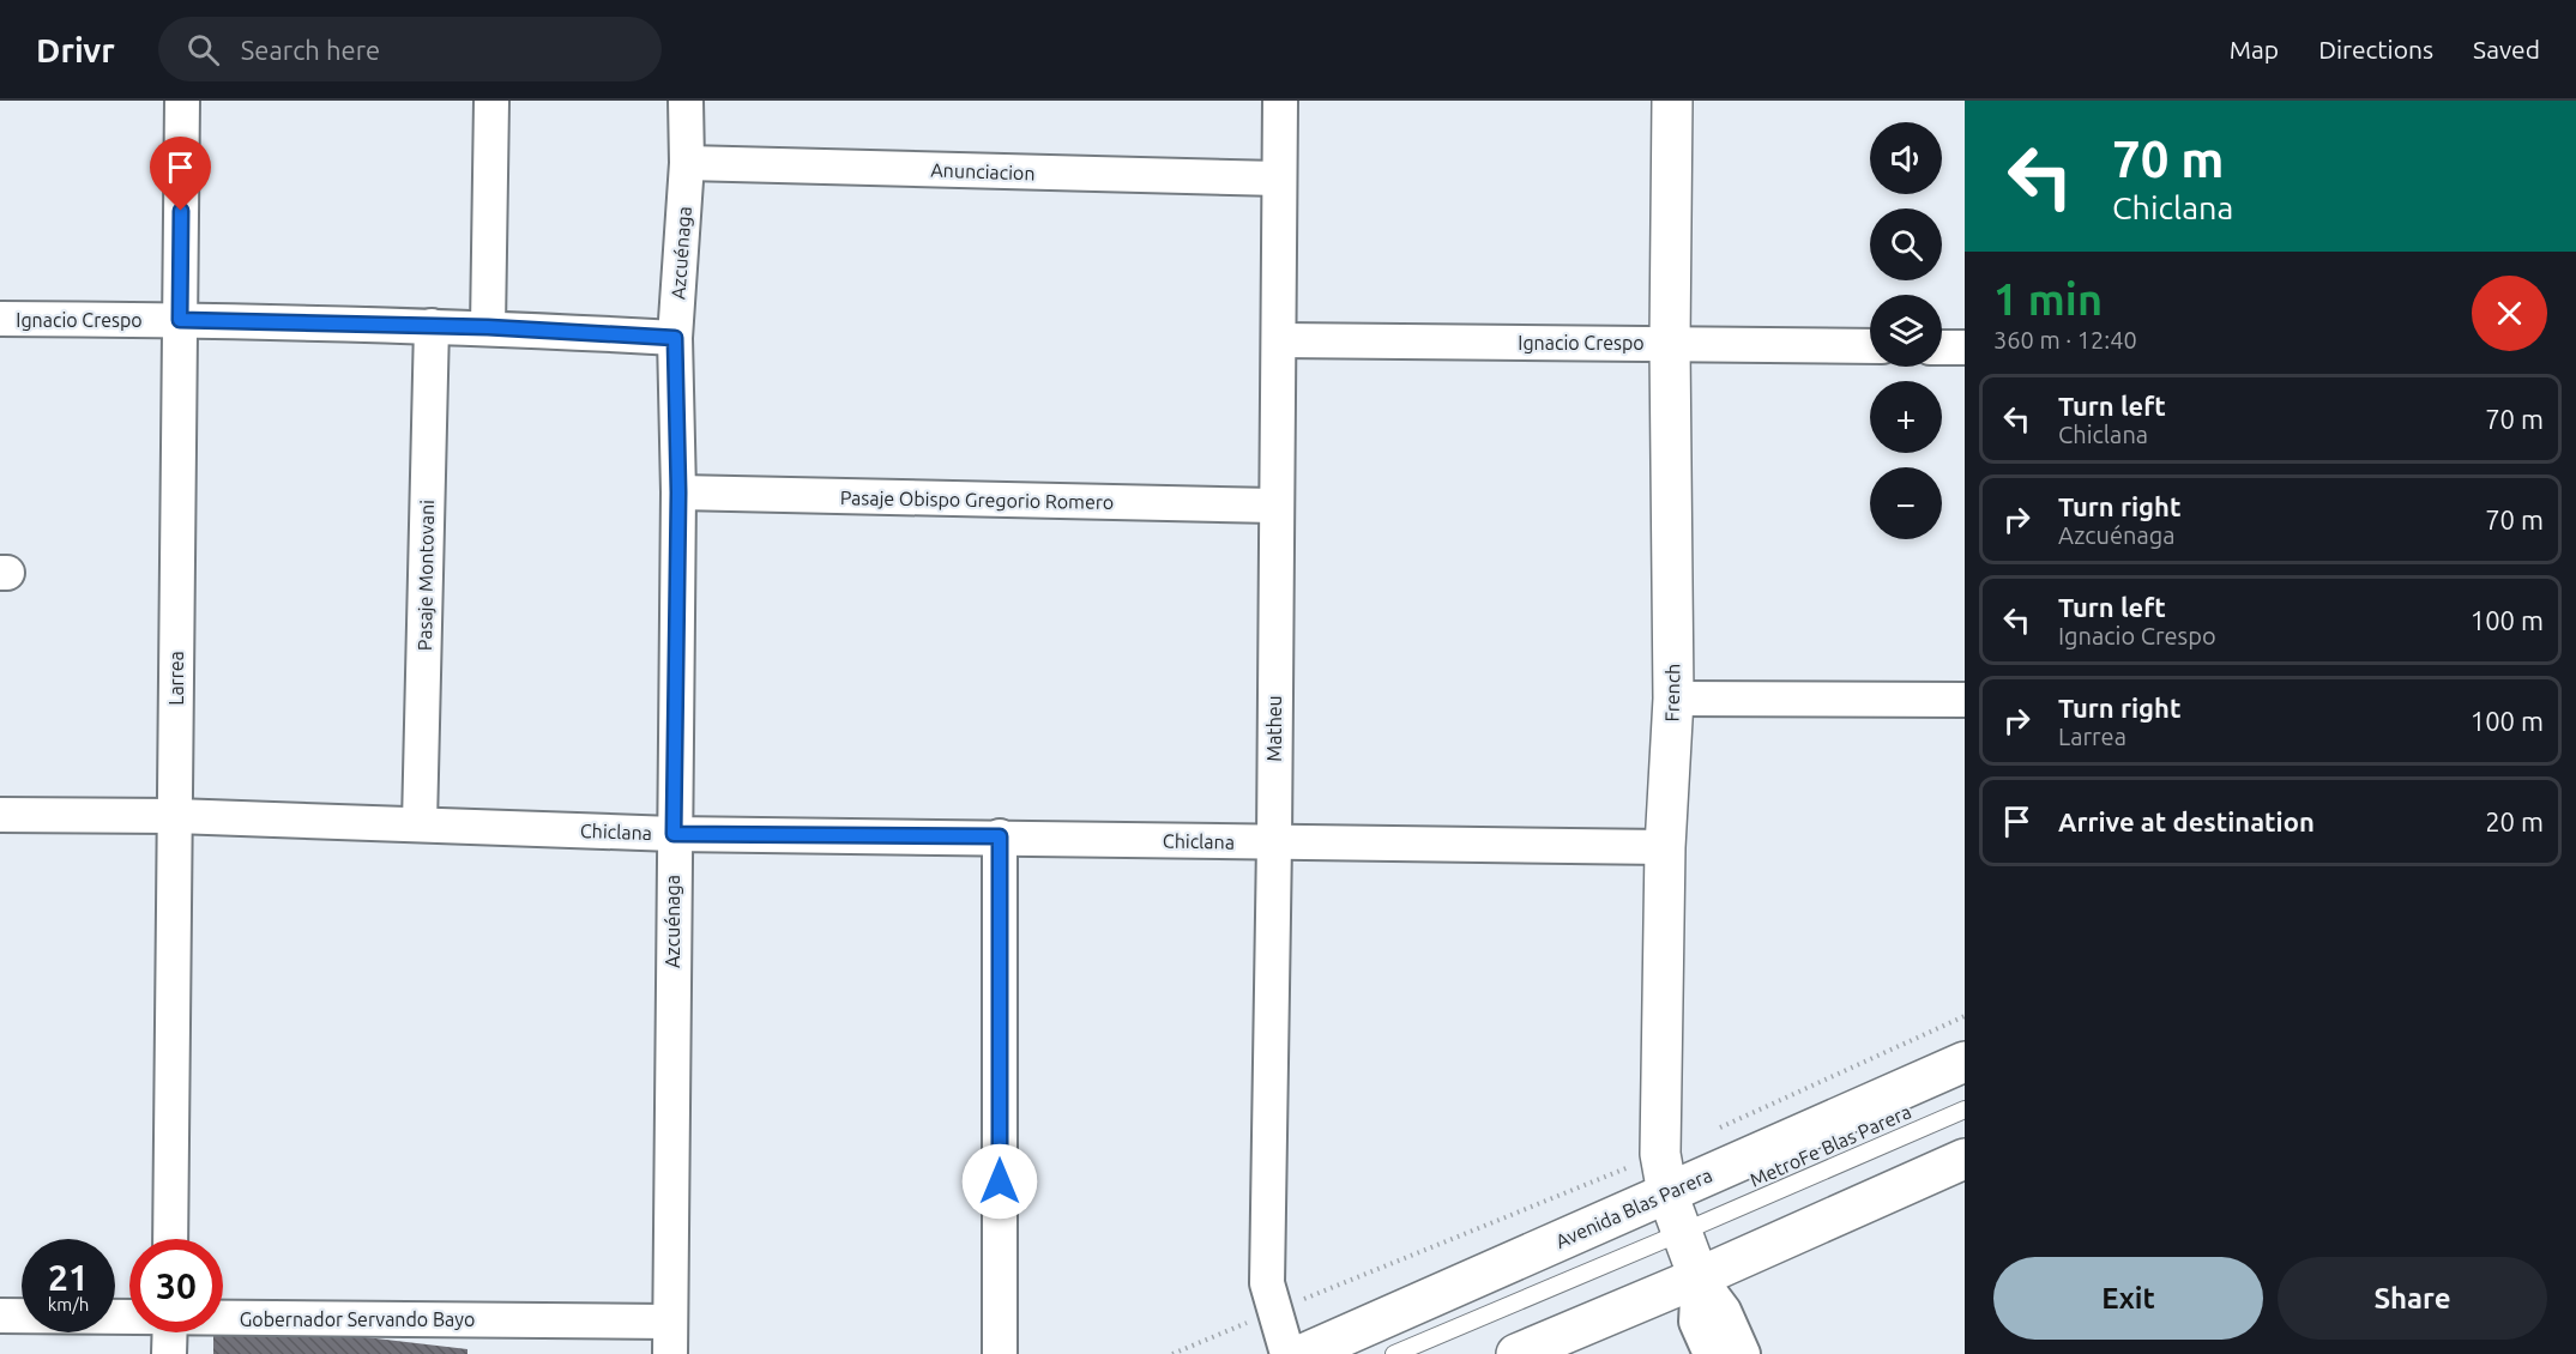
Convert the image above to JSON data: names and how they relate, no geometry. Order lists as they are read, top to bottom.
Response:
{
  "streets": {
    "main road": ["French", "Avenida Blas Parera"],
    "street": [
      "Anunciacion",
      "Azcuénaga",
      "Ignacio Crespo",
      "Pasaje Obispo Gregorio Romero",
      "Pasaje Montovani",
      "Larrea",
      "Matheu",
      "Chiclana",
      "Gobernador Servando Bayo"
    ],
    "lane": ["MetroFe Blas Parera"]
  },
  "crossings": [
    ["Anunciacion", "Azcuénaga"],
    ["Anunciacion", "Matheu"],
    ["Azcuénaga", "Ignacio Crespo"],
    ["Azcuénaga", "Pasaje Obispo Gregorio Romero"],
    ["Azcuénaga", "Chiclana"],
    ["Azcuénaga", "Gobernador Servando Bayo"],
    ["Ignacio Crespo", "Pasaje Montovani"],
    ["Ignacio Crespo", "Larrea"],
    ["Ignacio Crespo", "French"],
    ["Ignacio Crespo", "Matheu"],
    ["Pasaje Obispo Gregorio Romero", "Matheu"],
    ["Pasaje Montovani", "Chiclana"],
    ["Larrea", "Chiclana"],
    ["French", "Chiclana"],
    ["French", "MetroFe Blas Parera"],
    ["French", "Avenida Blas Parera"],
    ["Matheu", "Chiclana"]
  ],
  "page": {
    "header": "Drivr",
    "search": "Search here",
    "nav": ["Map", "Directions", "Saved"],
    "turn": ["70 m", "Chiclana"],
    "map_buttons": ["+", "−"],
    "heading": ["1 min", "360 m · 12:40"],
    "list": [
      {
        "name": "Turn left",
        "note": "Chiclana",
        "value": "70 m"
      },
      {
        "name": "Turn right",
        "note": "Azcuénaga",
        "value": "70 m"
      },
      {
        "name": "Turn left",
        "note": "Ignacio Crespo",
        "value": "100 m"
      },
      {
        "name": "Turn right",
        "note": "Larrea",
        "value": "100 m"
      },
      {
        "name": "Arrive at destination",
        "value": "20 m"
      }
    ],
    "speed": "21 km/h",
    "limit": "30",
    "buttons": ["Exit", "Share"]
  }
}
